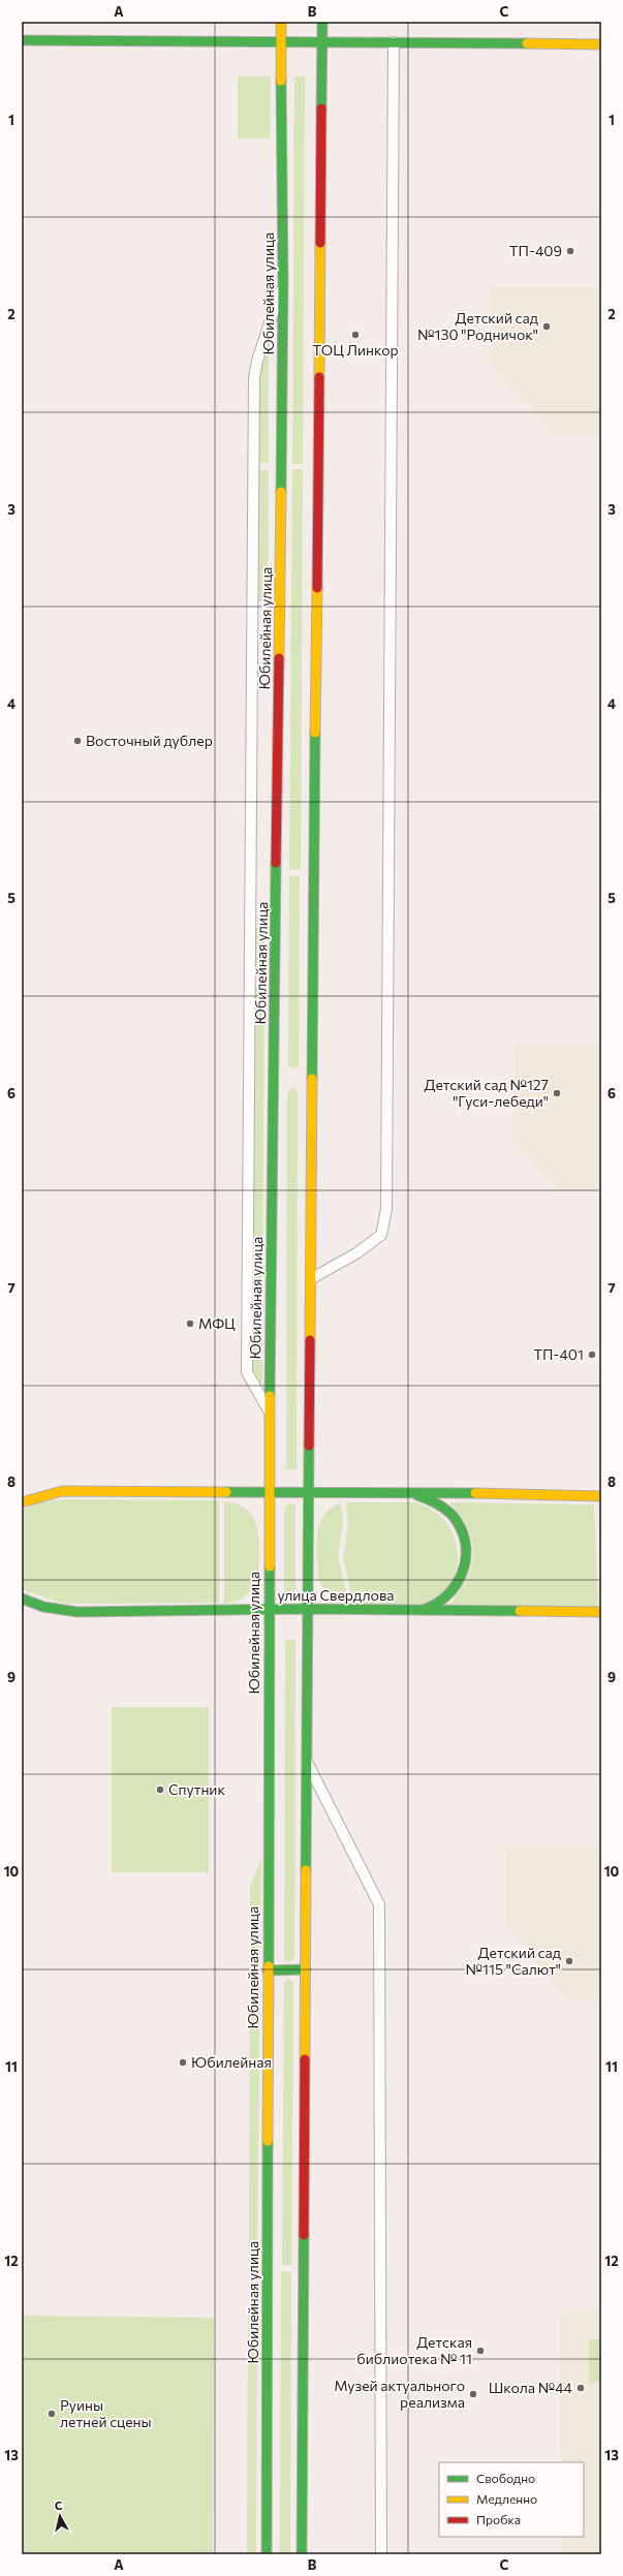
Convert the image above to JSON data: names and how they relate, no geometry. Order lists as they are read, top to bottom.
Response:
{
  "streets": {
    "main road": ["Юбилейная улица", "улица Свердлова"]
  },
  "crossings": [
    ["Юбилейная улица", "улица Свердлова"]
  ],
  "places": [
    "ТП-409",
    "Детский сад №130 \"Родничок\"",
    "ТОЦ Линкор",
    "Восточный дублер",
    "Детский сад №127 \"Гуси-лебеди\"",
    "МФЦ",
    "ТП-401",
    "Спутник",
    "Детский сад №115 \"Салют\"",
    "Юбилейная",
    "Детская библиотека № 11",
    "Школа №44",
    "Музей актуального реализма",
    "Руины летней сцены"
  ],
  "legend": ["Свободно", "Медленно", "Пробка"],
  "north": "top",
  "grid": {
    "columns": ["A", "B", "C"],
    "rows": [
      "1",
      "2",
      "3",
      "4",
      "5",
      "6",
      "7",
      "8",
      "9",
      "10",
      "11",
      "12",
      "13"
    ]
  }
}
